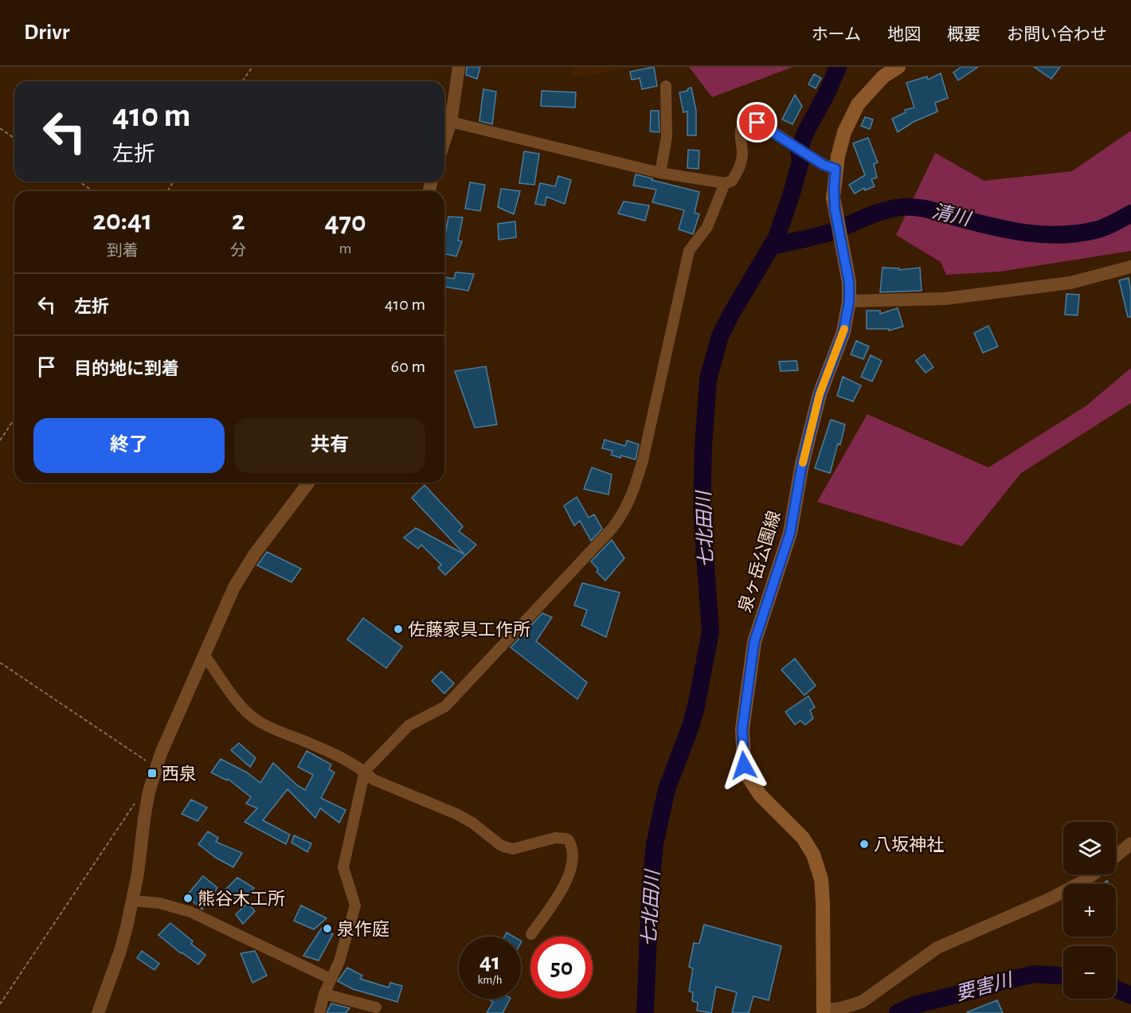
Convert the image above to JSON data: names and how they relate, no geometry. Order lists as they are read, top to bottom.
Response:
{
  "streets": {
    "main road": ["泉ヶ岳公園線"]
  },
  "water": ["清川", "七北田川", "要害川"],
  "places": {
    "other": [
      "佐藤家具工作所",
      "八坂神社",
      "熊谷木工所",
      "泉作庭"
    ],
    "transit": ["西泉"]
  },
  "page": {
    "header": "Drivr",
    "nav": [
      "ホーム",
      "地図",
      "概要",
      "お問い合わせ"
    ],
    "turn": ["410 m", "左折"],
    "eta": [
      "20:41",
      "到着",
      "2",
      "分",
      "470",
      "m"
    ],
    "list": [
      {
        "name": "左折",
        "value": "410 m"
      },
      {
        "name": "目的地に到着",
        "value": "60 m"
      }
    ],
    "buttons": ["終了", "共有"],
    "map_buttons": ["+", "−"],
    "speed": "41 km/h",
    "limit": "50"
  }
}
